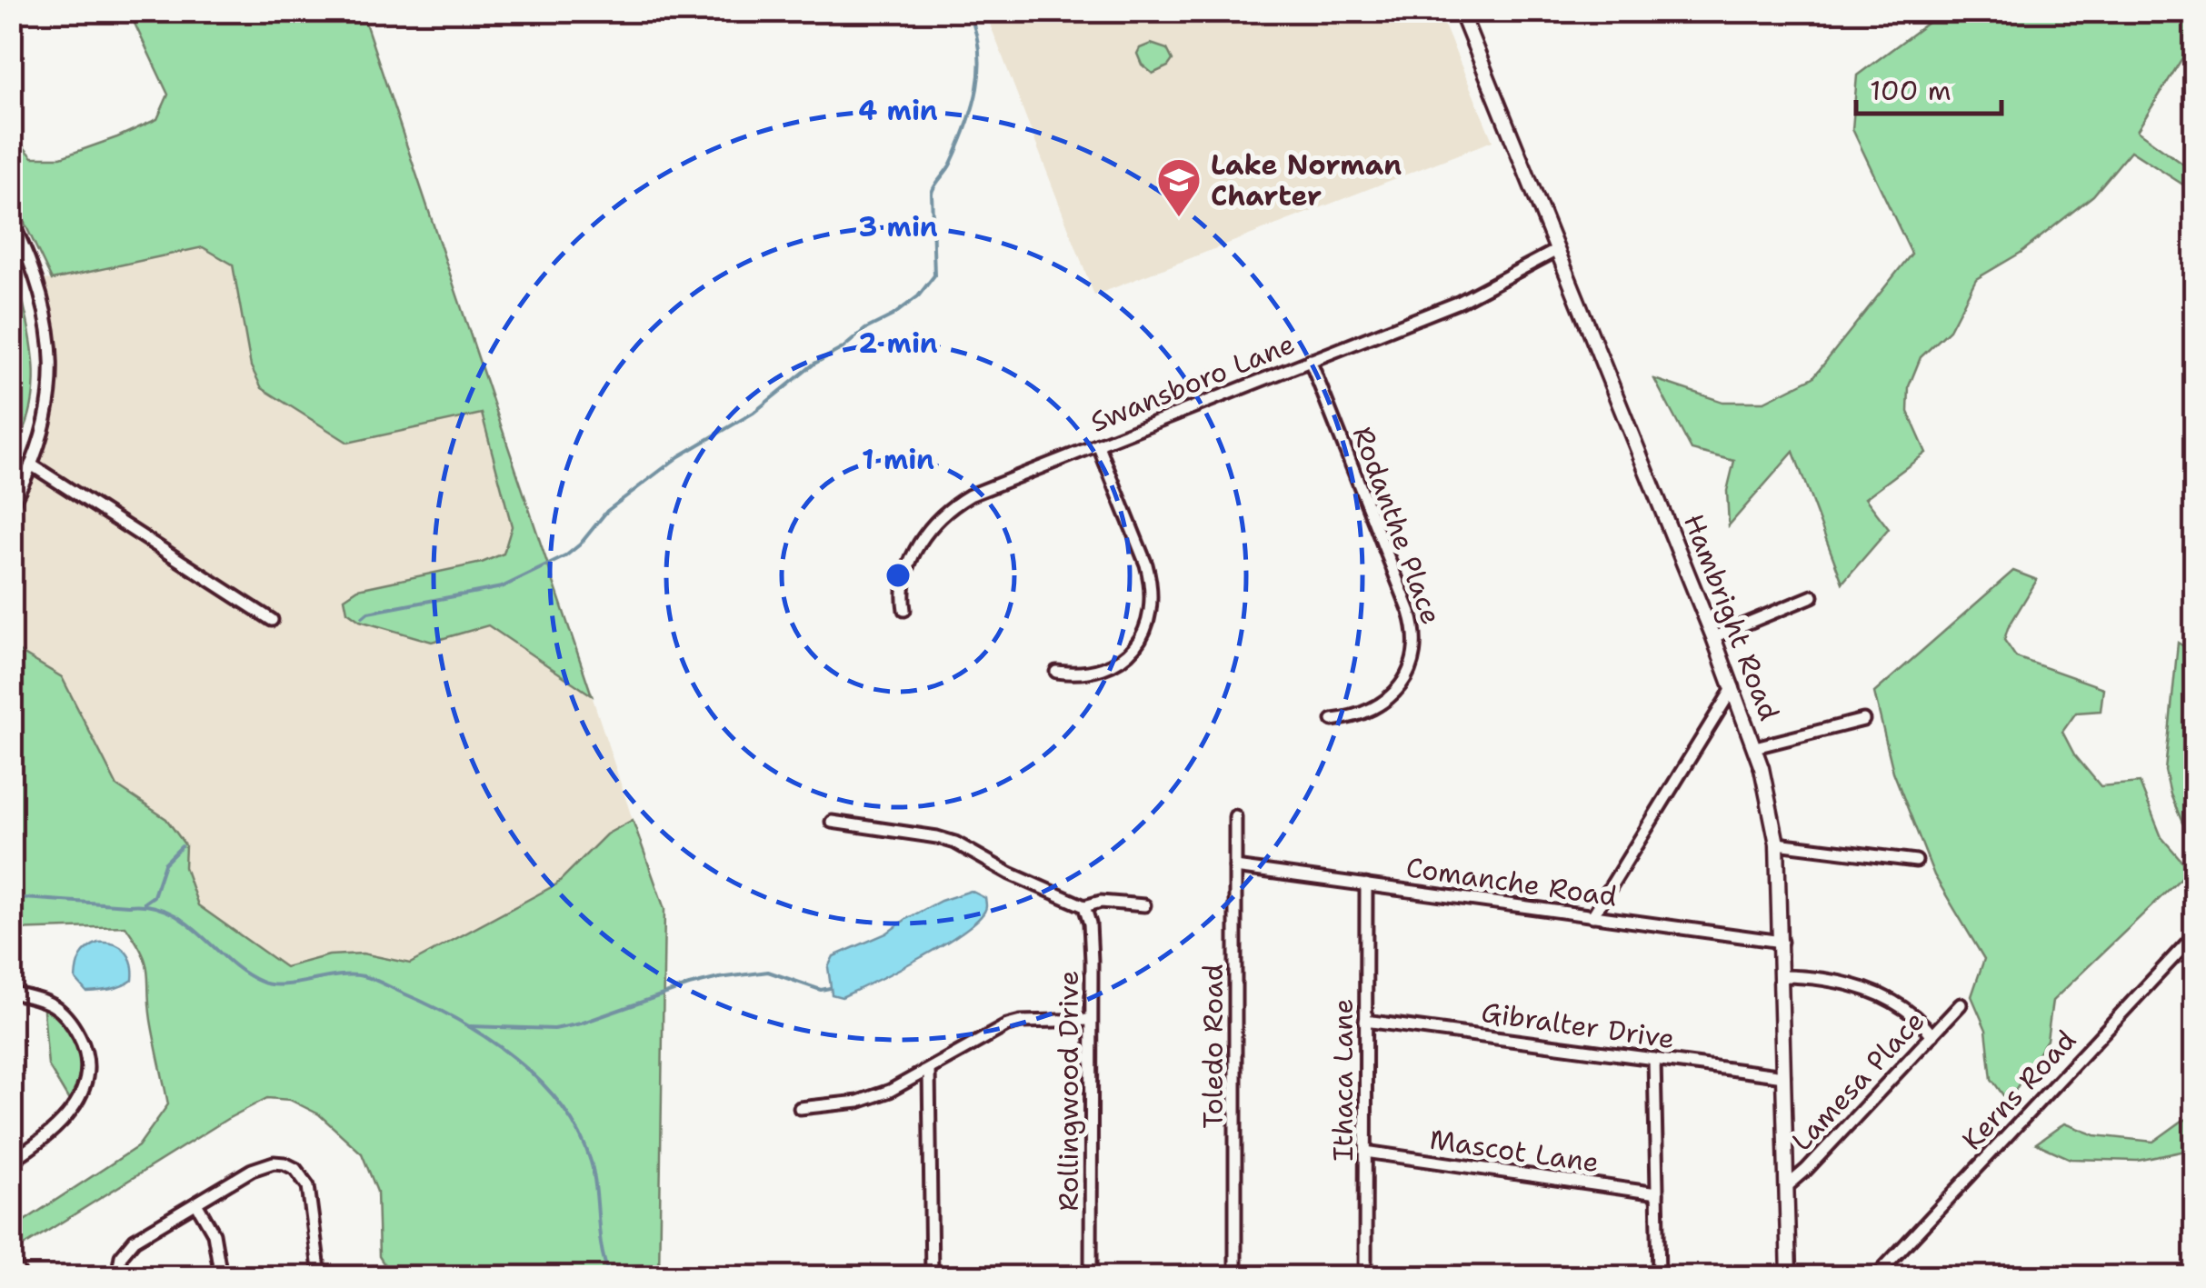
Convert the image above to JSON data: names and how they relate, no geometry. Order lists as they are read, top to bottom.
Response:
{
  "streets": {
    "main road": ["Hambright Road"],
    "street": [
      "Swansboro Lane",
      "Rodanthe Place",
      "Comanche Road",
      "Gibralter Drive",
      "Toledo Road",
      "Ithaca Lane",
      "Lamesa Place",
      "Kerns Road",
      "Rollingwood Drive",
      "Mascot Lane"
    ]
  },
  "crossings": [
    ["Swansboro Lane", "Rodanthe Place"],
    ["Swansboro Lane", "Hambright Road"],
    ["Hambright Road", "Comanche Road"],
    ["Hambright Road", "Gibralter Drive"],
    ["Hambright Road", "Lamesa Place"],
    ["Comanche Road", "Toledo Road"],
    ["Comanche Road", "Ithaca Lane"],
    ["Gibralter Drive", "Ithaca Lane"],
    ["Ithaca Lane", "Mascot Lane"]
  ],
  "places": {
    "school or university": ["Lake Norman Charter"]
  },
  "scale_bar": "100 m",
  "rings": [
    "4 min",
    "3 min",
    "2 min",
    "1 min"
  ]
}
